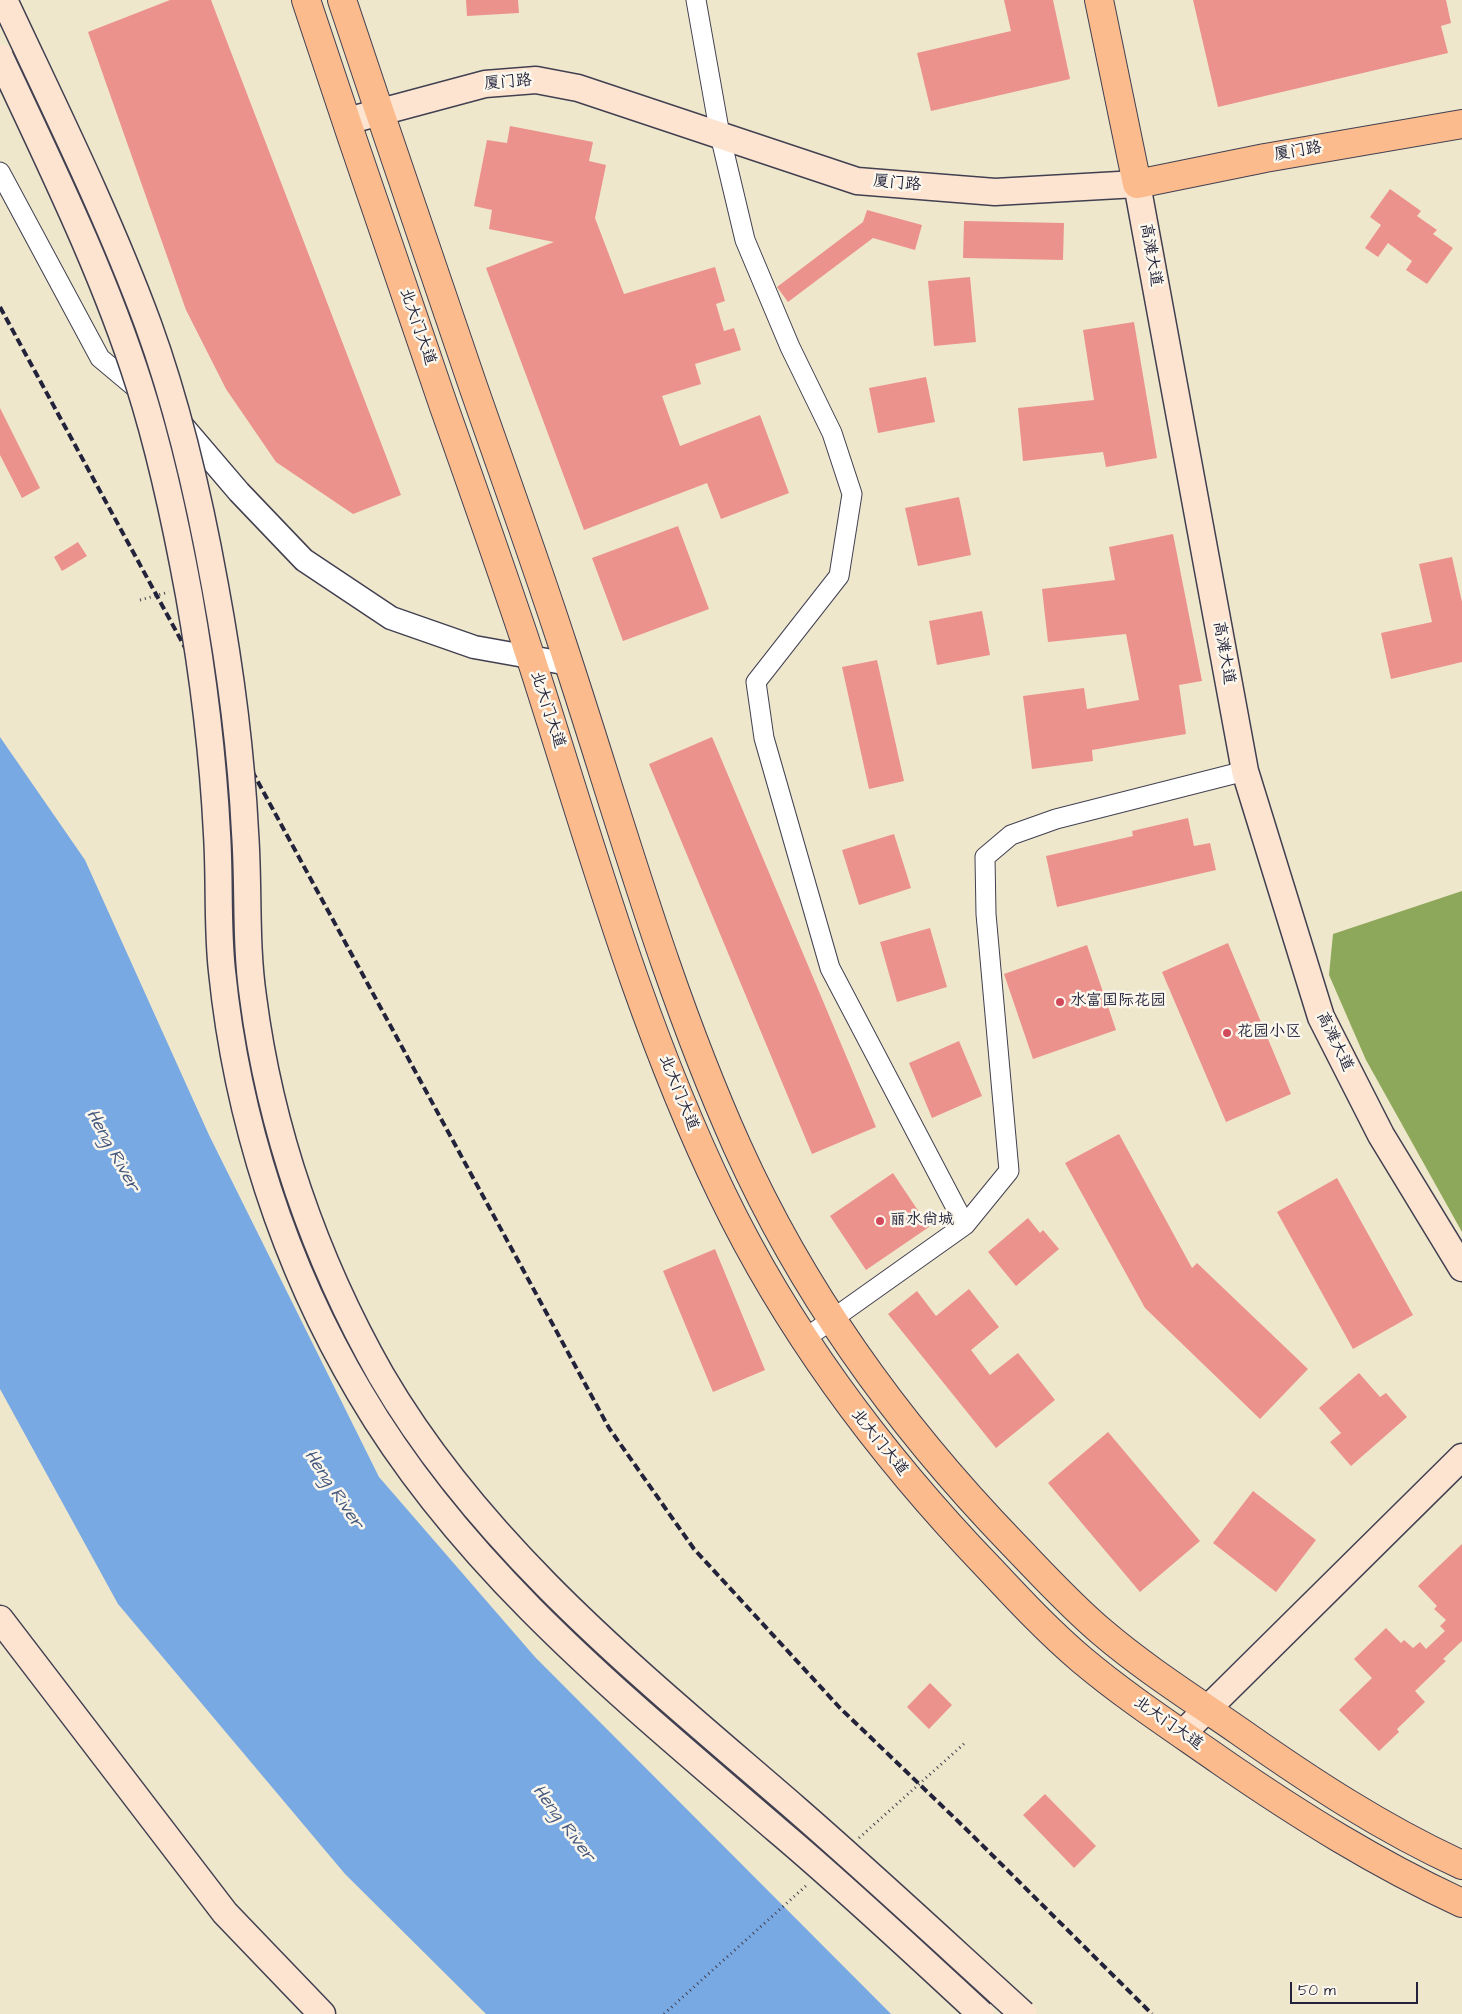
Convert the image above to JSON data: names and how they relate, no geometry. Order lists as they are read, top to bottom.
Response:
{
  "streets": {
    "main road": ["厦门路", "高滩大道", "北大门大道"]
  },
  "crossings": [
    ["厦门路", "高滩大道"],
    ["厦门路", "北大门大道"]
  ],
  "water": ["Heng River"],
  "places": ["水富国际花园", "花园小区", "丽水尚城"],
  "scale_bar": "50 m"
}
